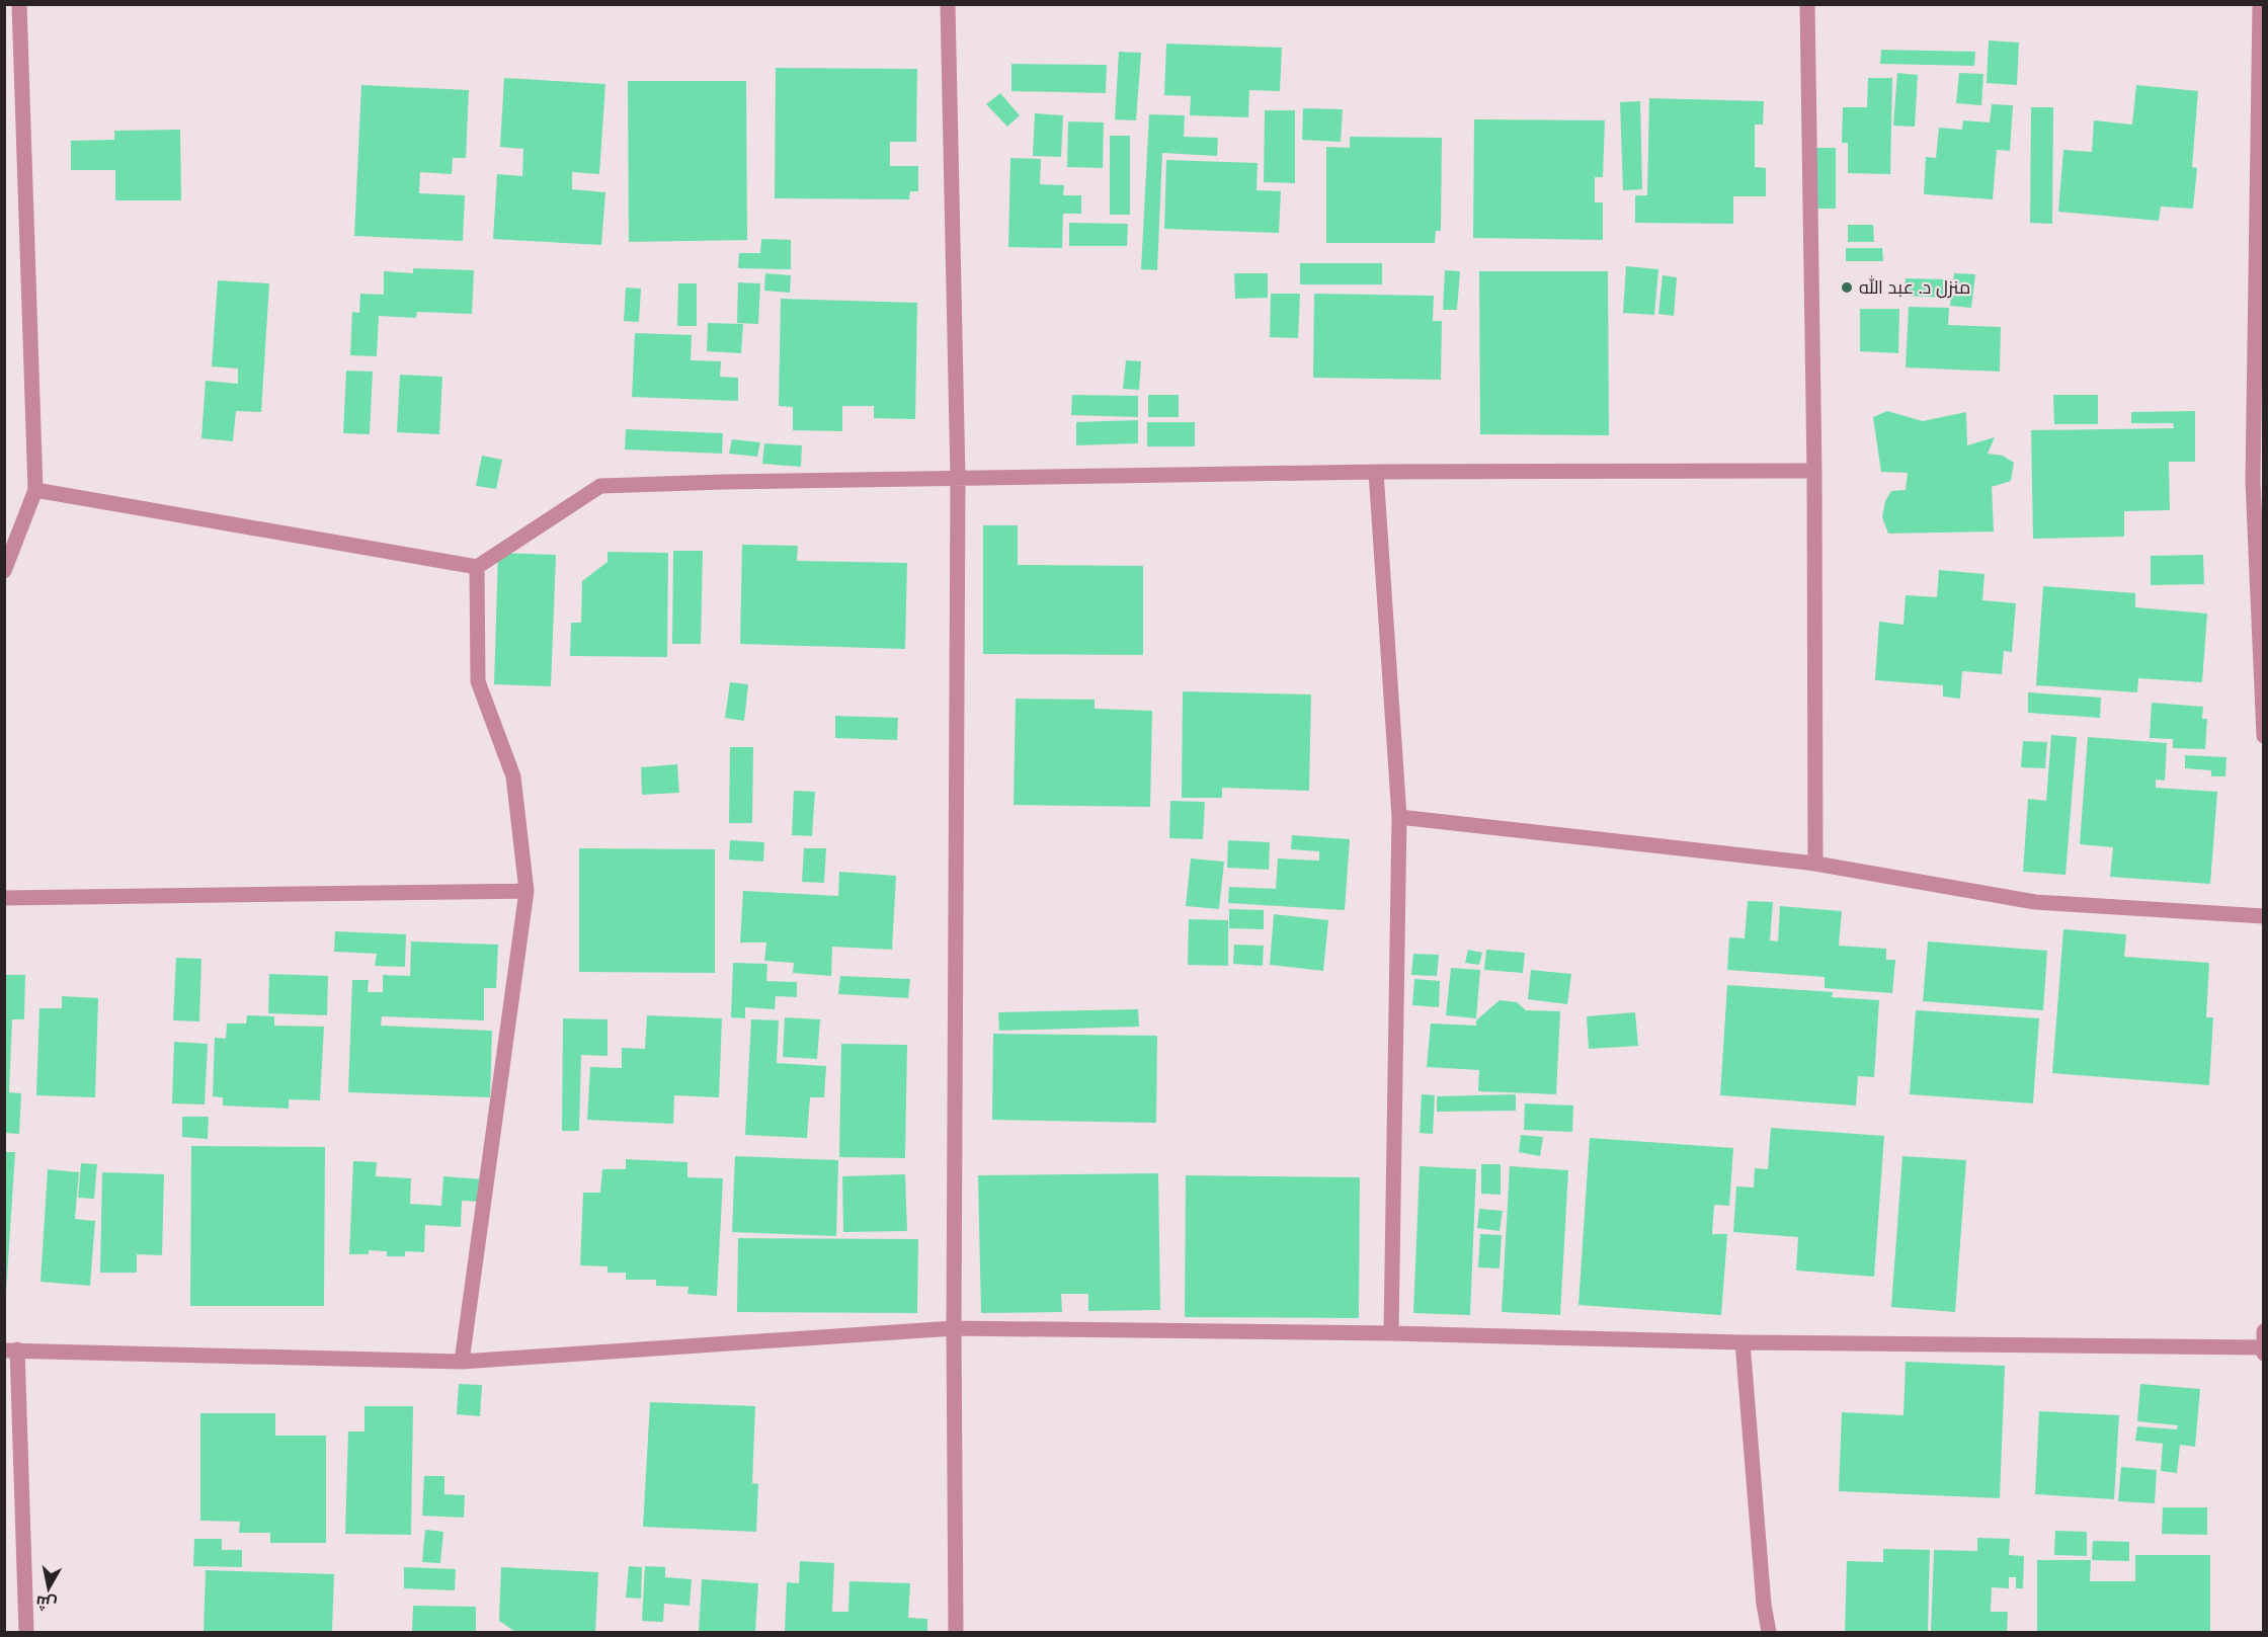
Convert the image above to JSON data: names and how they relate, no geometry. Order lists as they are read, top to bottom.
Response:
{
  "places": ["منزل د. عبد الله"],
  "north": "bottom"
}
